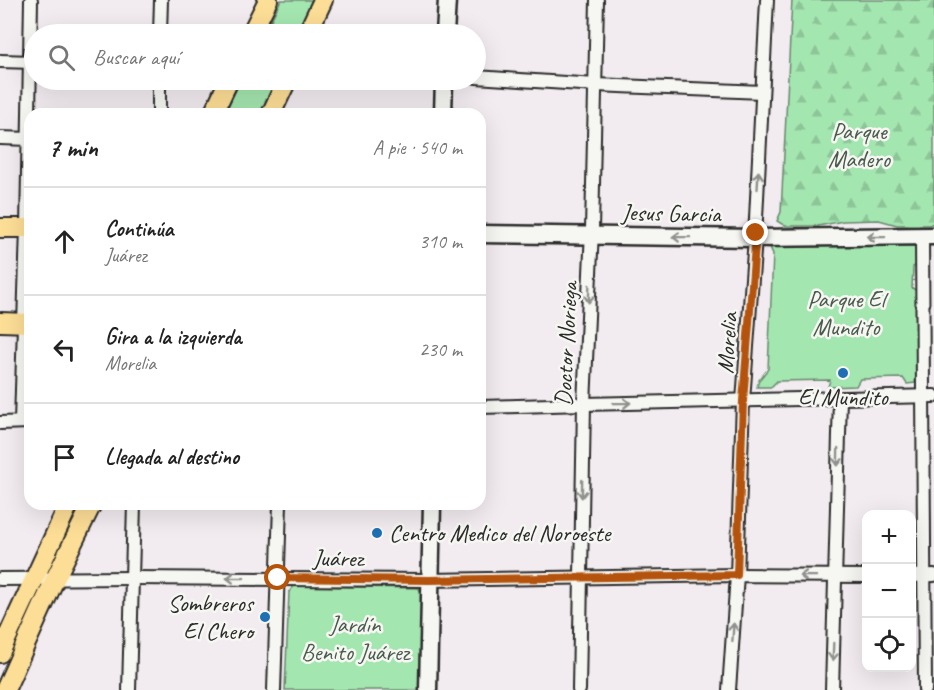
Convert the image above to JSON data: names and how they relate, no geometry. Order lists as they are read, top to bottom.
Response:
{
  "streets": {
    "street": [
      "Jesus Garcia",
      "Morelia",
      "Doctor Noriega",
      "Juárez"
    ]
  },
  "crossings": [
    ["Jesus Garcia", "Morelia"],
    ["Jesus Garcia", "Doctor Noriega"],
    ["Morelia", "Juárez"],
    ["Doctor Noriega", "Juárez"]
  ],
  "one_way": ["Jesus Garcia", "Doctor Noriega"],
  "parks": ["Parque Madero", "Parque El Mundito", "Jardín Benito Juárez"],
  "places": ["El Mundito", "Centro Medico del Noroeste", "Sombreros El Chero"],
  "page": {
    "search": "Buscar aquí",
    "heading": ["7 min", "A pie · 540 m"],
    "list": [
      ["Continúa", "Juárez", "310 m"],
      ["Gira a la izquierda", "Morelia", "230 m"],
      "Llegada al destino"
    ],
    "map_buttons": ["+", "−"]
  }
}
